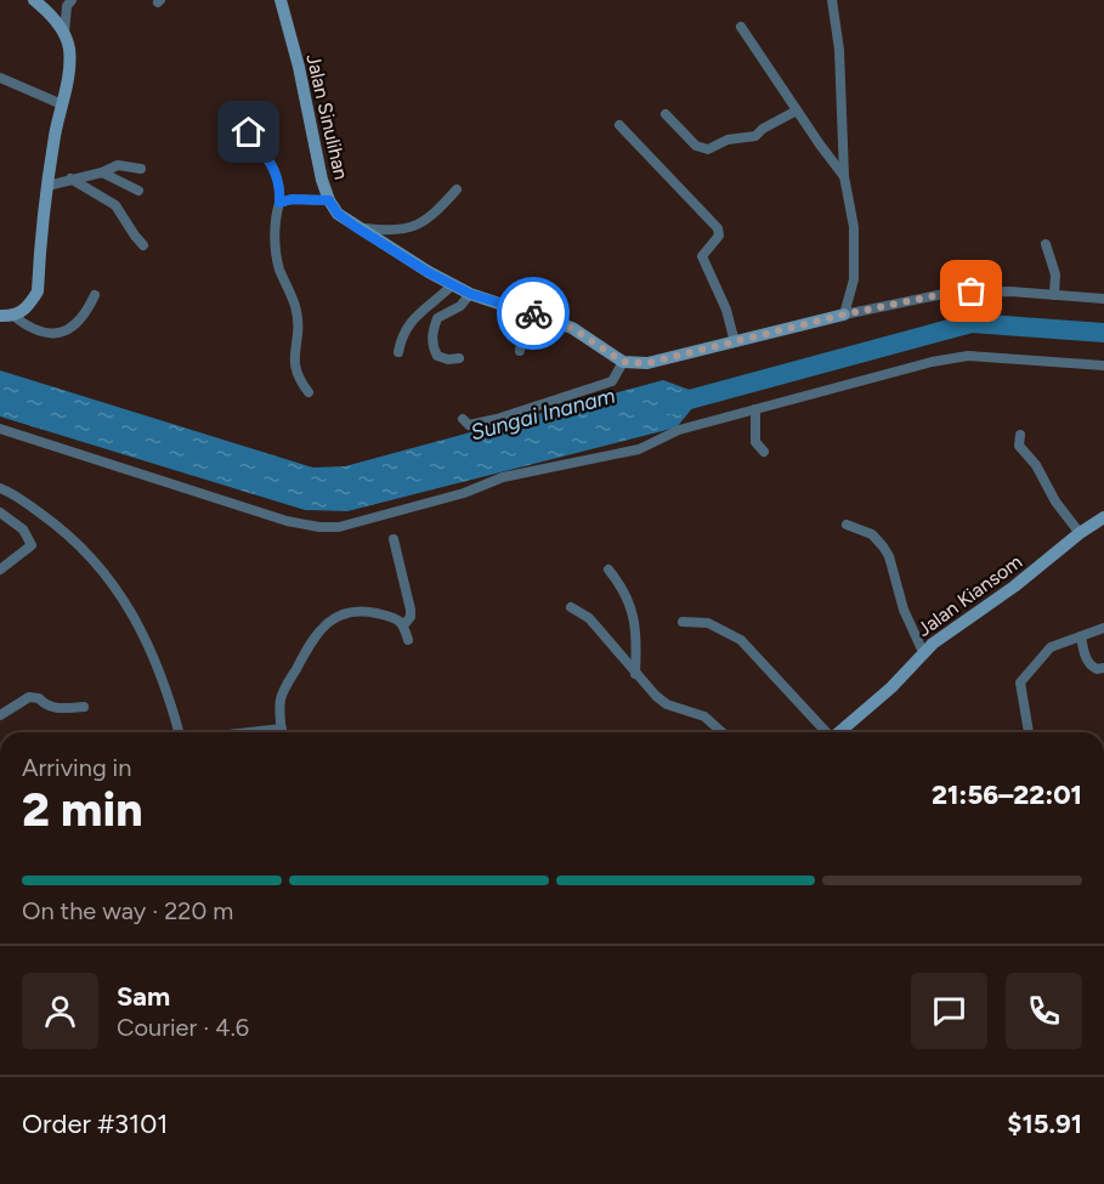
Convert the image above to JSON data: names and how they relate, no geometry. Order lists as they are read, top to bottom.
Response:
{
  "streets": {
    "street": ["Jalan Sinulihan", "Jalan Kiansom"]
  },
  "water": ["Sungai Inanam"],
  "page": {
    "heading": ["2 min", "Arriving in", "21:56–22:01"],
    "panel": [
      "Sam",
      "Courier · 4.6",
      "Order #3101",
      "$15.91"
    ],
    "bar": "On the way · 220 m"
  }
}
